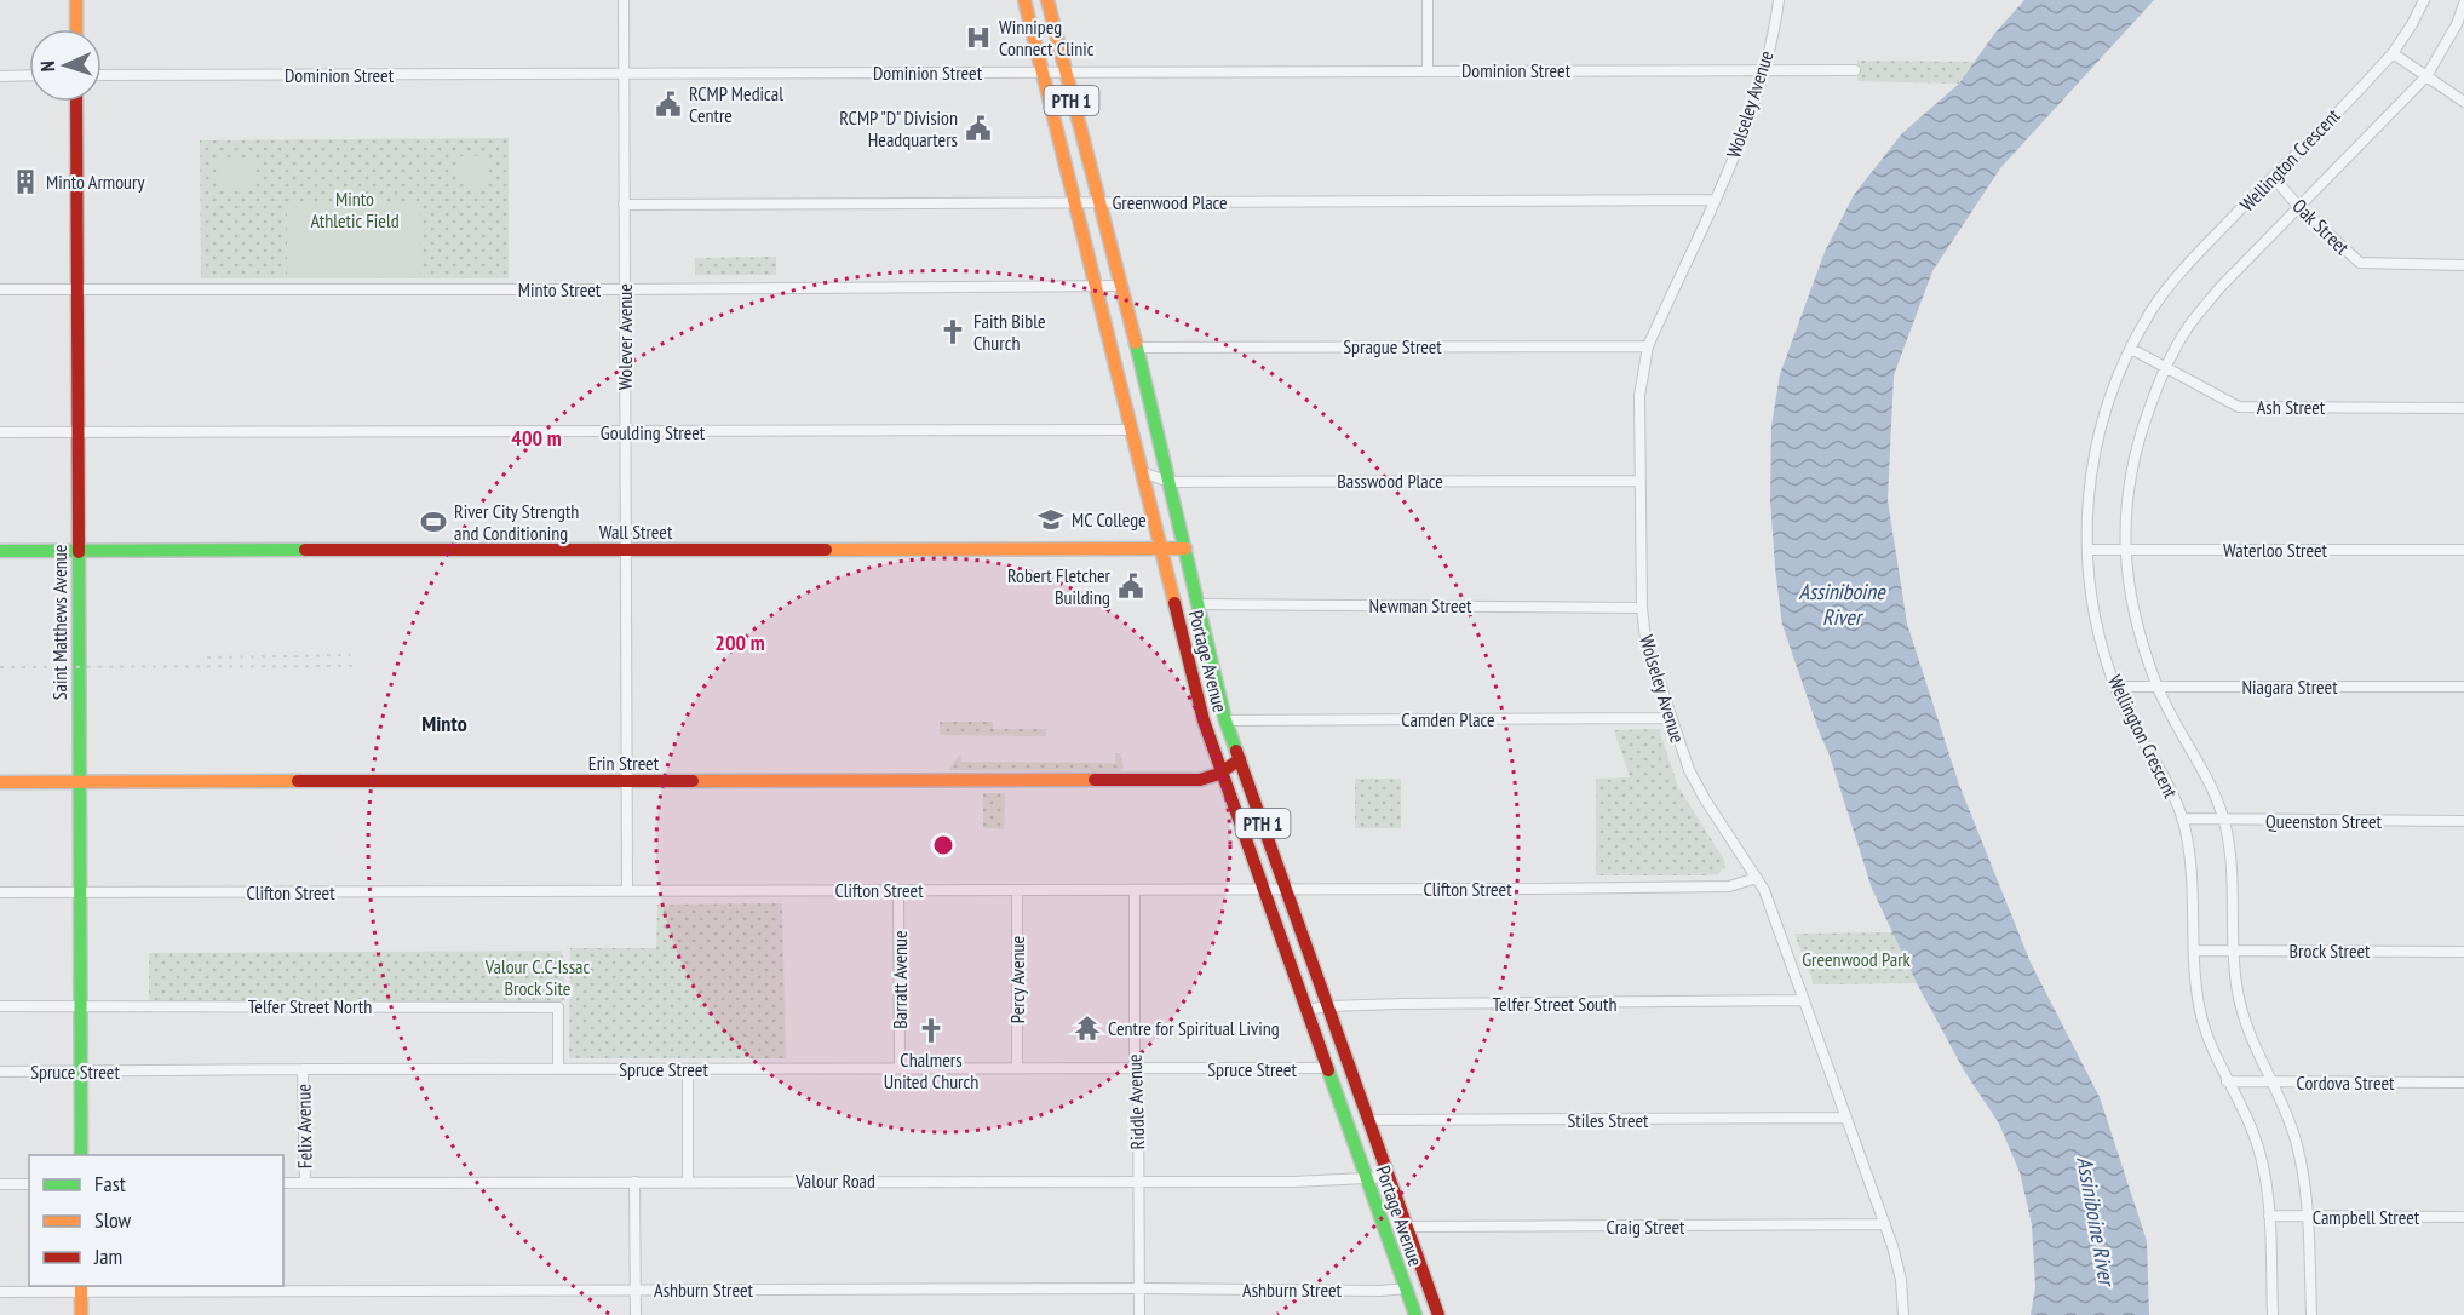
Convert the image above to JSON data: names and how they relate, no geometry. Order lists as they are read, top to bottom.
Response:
{
  "streets": {
    "main road": [
      "PTH 1",
      "Wall Street",
      "Saint Matthews Avenue",
      "Portage Avenue",
      "Erin Street"
    ],
    "street": [
      "Dominion Street",
      "Wolseley Avenue",
      "Wellington Crescent",
      "Greenwood Place",
      "Oak Street",
      "Minto Street",
      "Wolever Avenue",
      "Sprague Street",
      "Ash Street",
      "Goulding Street",
      "Basswood Place",
      "Waterloo Street",
      "Newman Street",
      "Niagara Street",
      "Camden Place",
      "Queenston Street",
      "Clifton Street",
      "Brock Street",
      "Barratt Avenue",
      "Percy Avenue",
      "Telfer Street South",
      "Telfer Street North",
      "Spruce Street",
      "Cordova Street",
      "Riddle Avenue",
      "Stiles Street",
      "Felix Avenue",
      "Valour Road",
      "Campbell Street",
      "Craig Street",
      "Ashburn Street"
    ]
  },
  "crossings": [
    ["Dominion Street", "Wolseley Avenue"],
    ["Dominion Street", "Wolever Avenue"],
    ["Dominion Street", "Portage Avenue"],
    ["Wolseley Avenue", "Greenwood Place"],
    ["Wolseley Avenue", "Sprague Street"],
    ["Wolseley Avenue", "Basswood Place"],
    ["Wolseley Avenue", "Newman Street"],
    ["Wolseley Avenue", "Camden Place"],
    ["Wolseley Avenue", "Clifton Street"],
    ["Wolseley Avenue", "Telfer Street South"],
    ["Wolseley Avenue", "Stiles Street"],
    ["Wolseley Avenue", "Craig Street"],
    ["Wellington Crescent", "Oak Street"],
    ["Wellington Crescent", "Ash Street"],
    ["Wellington Crescent", "Waterloo Street"],
    ["Wellington Crescent", "Niagara Street"],
    ["Wellington Crescent", "Queenston Street"],
    ["Wellington Crescent", "Brock Street"],
    ["Wellington Crescent", "Cordova Street"],
    ["Wellington Crescent", "Campbell Street"],
    ["Greenwood Place", "Wolever Avenue"],
    ["Greenwood Place", "Portage Avenue"],
    ["Minto Street", "Wolever Avenue"],
    ["Minto Street", "Saint Matthews Avenue"],
    ["Minto Street", "Portage Avenue"],
    ["Wolever Avenue", "Goulding Street"],
    ["Wolever Avenue", "Wall Street"],
    ["Wolever Avenue", "Erin Street"],
    ["Wolever Avenue", "Clifton Street"],
    ["Sprague Street", "Portage Avenue"],
    ["Goulding Street", "Saint Matthews Avenue"],
    ["Goulding Street", "Portage Avenue"],
    ["Basswood Place", "Portage Avenue"],
    ["Wall Street", "Saint Matthews Avenue"],
    ["Wall Street", "Portage Avenue"],
    ["Newman Street", "Portage Avenue"],
    ["Saint Matthews Avenue", "Erin Street"],
    ["Saint Matthews Avenue", "Clifton Street"],
    ["Saint Matthews Avenue", "Telfer Street North"],
    ["Saint Matthews Avenue", "Spruce Street"],
    ["Portage Avenue", "Camden Place"],
    ["Portage Avenue", "Erin Street"],
    ["Portage Avenue", "Clifton Street"],
    ["Portage Avenue", "Telfer Street South"],
    ["Portage Avenue", "Spruce Street"],
    ["Portage Avenue", "Stiles Street"],
    ["Portage Avenue", "Valour Road"],
    ["Portage Avenue", "Craig Street"],
    ["Portage Avenue", "Ashburn Street"],
    ["Clifton Street", "Barratt Avenue"],
    ["Clifton Street", "Percy Avenue"],
    ["Clifton Street", "Riddle Avenue"],
    ["Barratt Avenue", "Spruce Street"],
    ["Percy Avenue", "Spruce Street"],
    ["Telfer Street North", "Spruce Street"],
    ["Spruce Street", "Riddle Avenue"],
    ["Spruce Street", "Felix Avenue"],
    ["Riddle Avenue", "Valour Road"],
    ["Riddle Avenue", "Ashburn Street"],
    ["Felix Avenue", "Valour Road"]
  ],
  "districts": ["Minto"],
  "water": ["Assiniboine River"],
  "parks": ["Minto Athletic Field", "Greenwood Park", "Valour C.C-Issac Brock Site"],
  "places": {
    "hospital": ["Winnipeg Connect Clinic"],
    "public building": ["RCMP Medical Centre", "RCMP \"D\" Division Headquarters", "Robert Fletcher Building"],
    "building": ["Minto Armoury"],
    "church": ["Faith Bible Church", "Chalmers United Church"],
    "school or university": ["MC College"],
    "sports": ["River City Strength and Conditioning"],
    "temple": ["Centre for Spiritual Living"]
  },
  "legend": ["Fast", "Slow", "Jam"],
  "north": "left",
  "rings": ["400 m", "200 m"]
}
